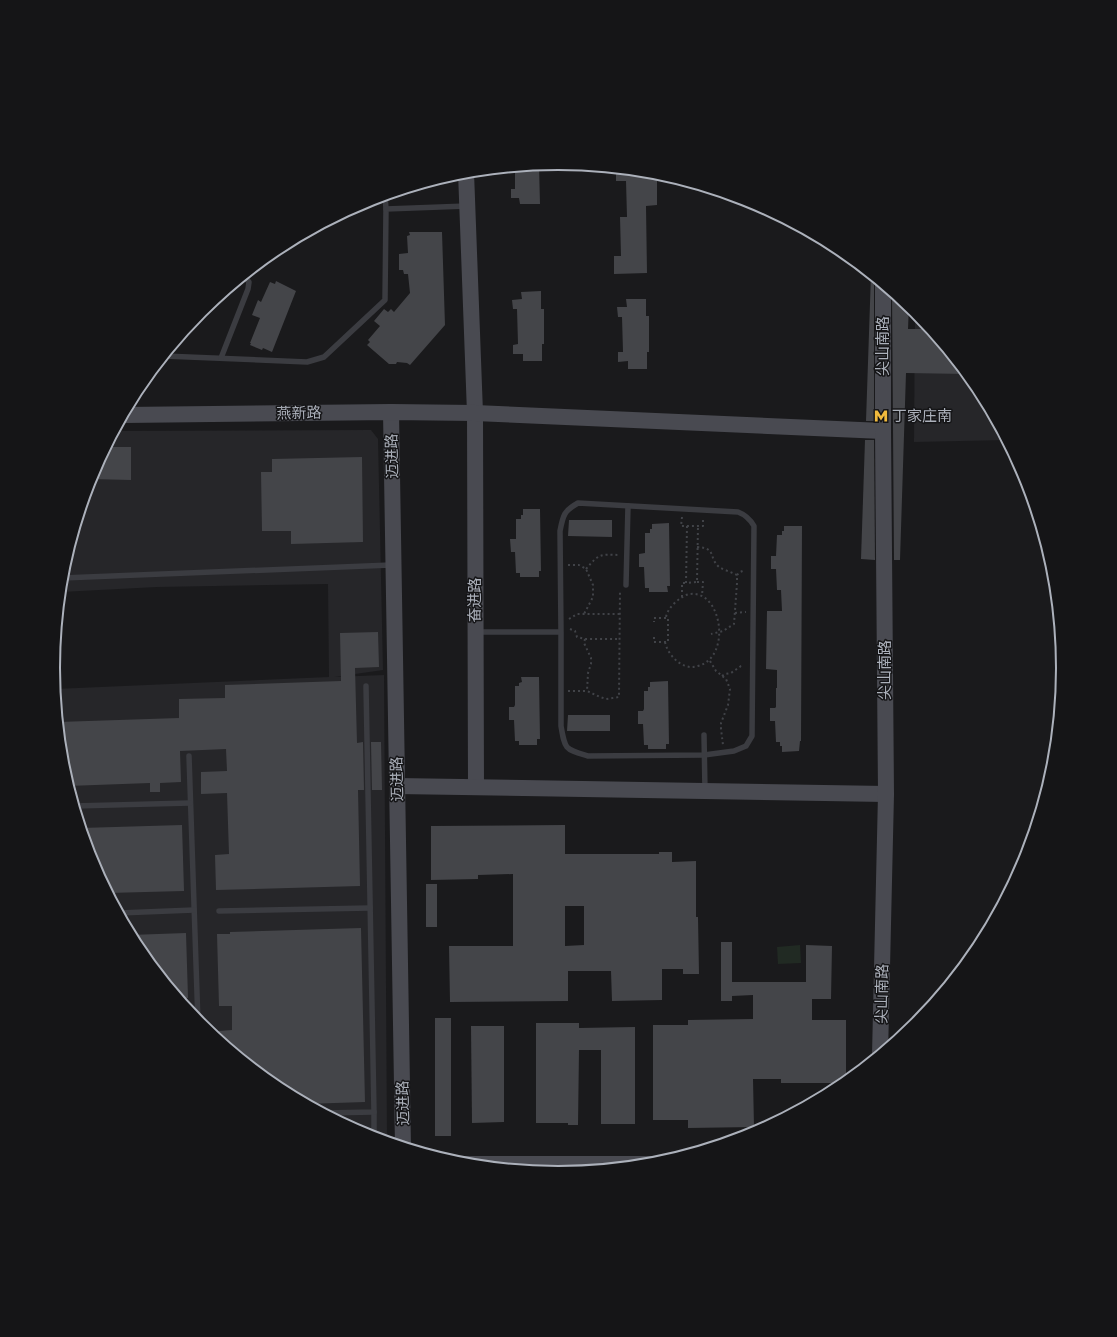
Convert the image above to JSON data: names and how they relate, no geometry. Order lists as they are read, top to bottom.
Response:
{
  "streets": {
    "street": [
      "尖山南路",
      "燕新路",
      "迈进路",
      "奋进路"
    ]
  },
  "crossings": [
    ["尖山南路", "燕新路"],
    ["燕新路", "迈进路"],
    ["燕新路", "奋进路"]
  ],
  "places": {
    "metro station": ["丁家庄南"]
  }
}
